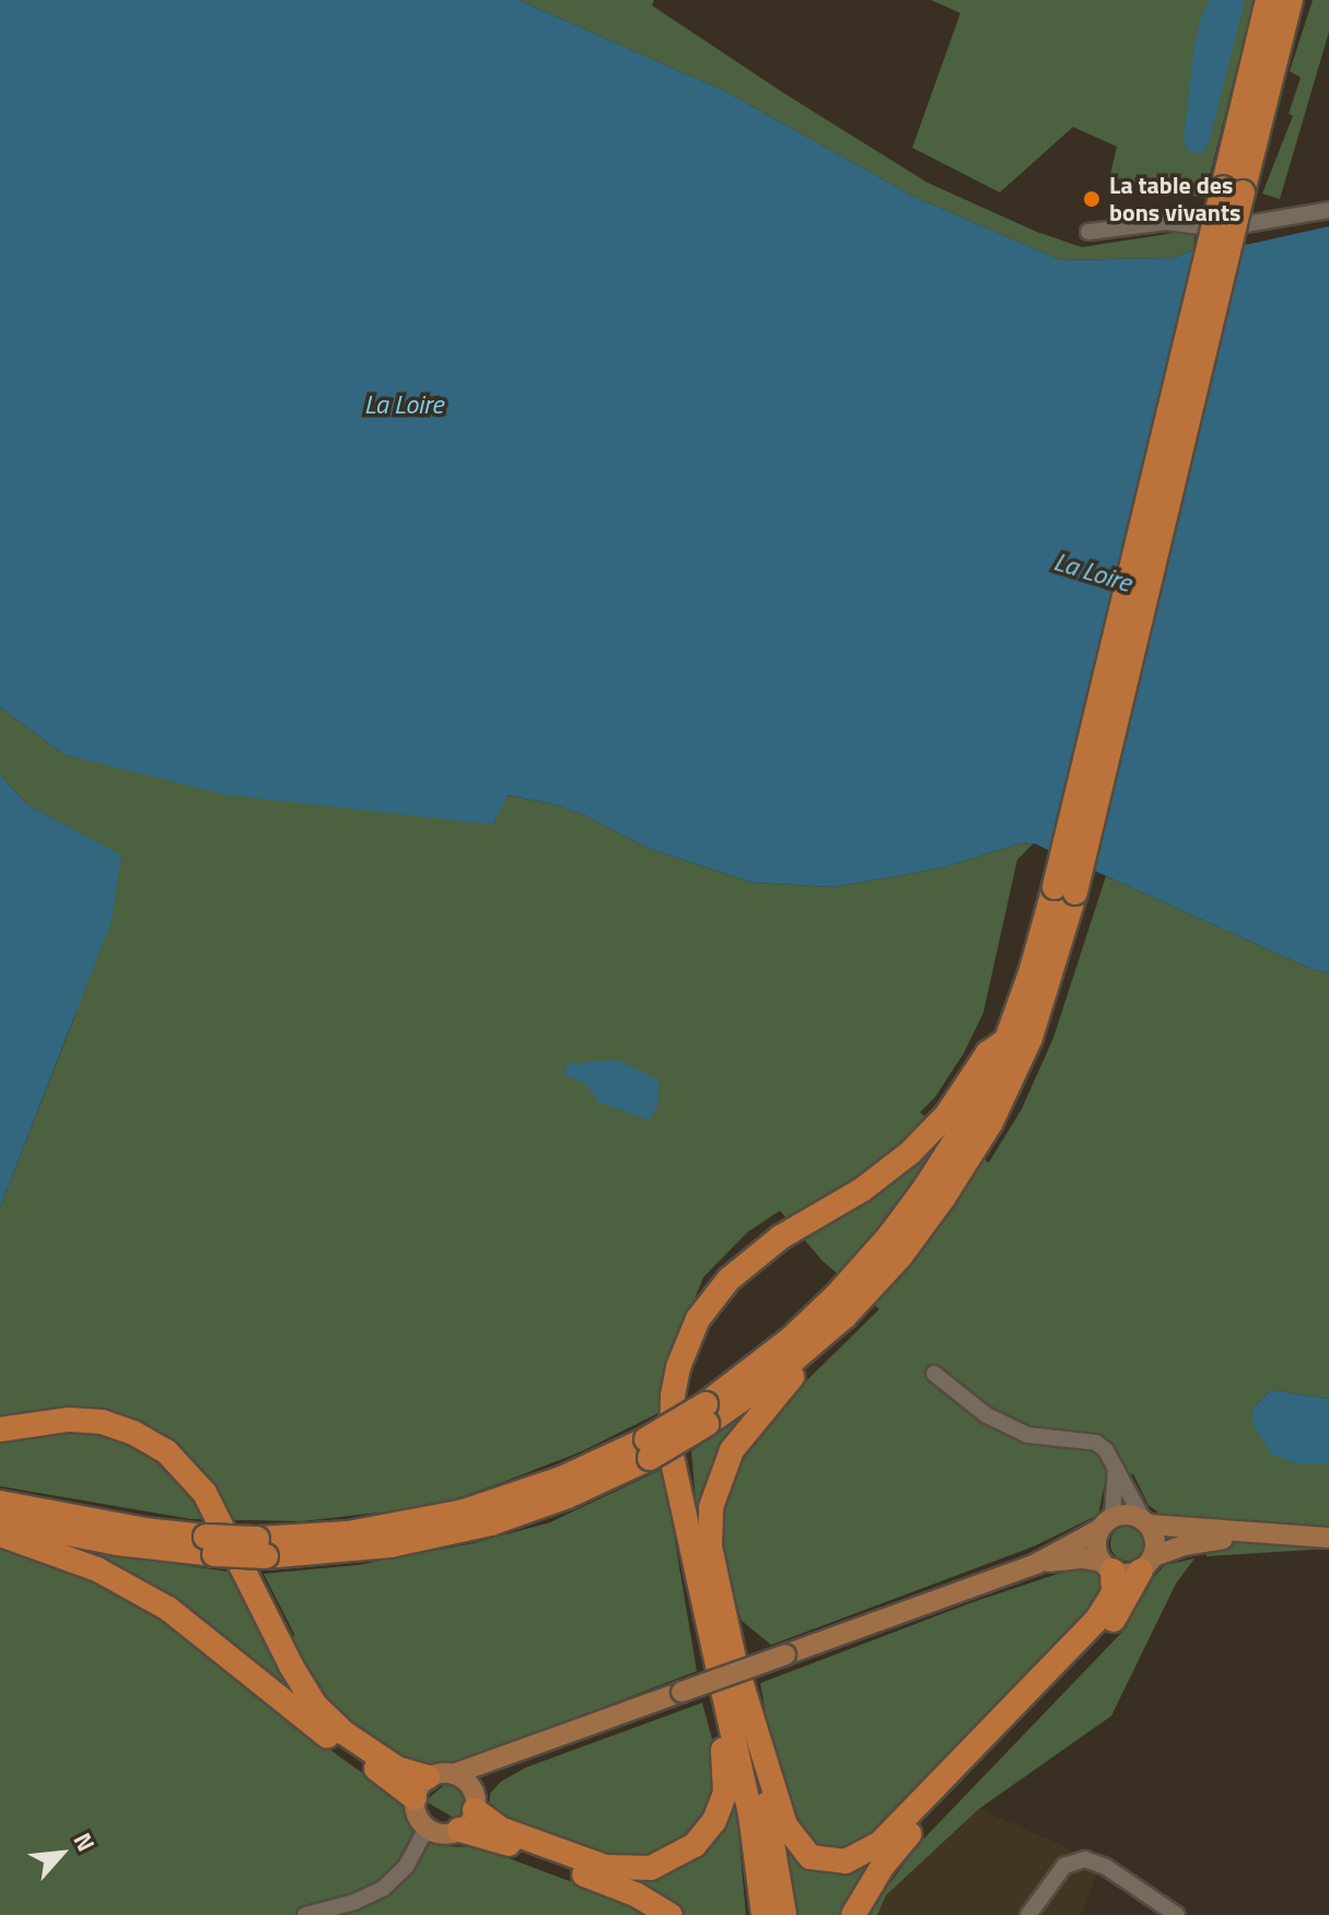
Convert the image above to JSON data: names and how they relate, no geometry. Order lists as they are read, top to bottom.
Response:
{
  "water": ["La Loire"],
  "places": ["La table des bons vivants"],
  "north": "top right"
}
